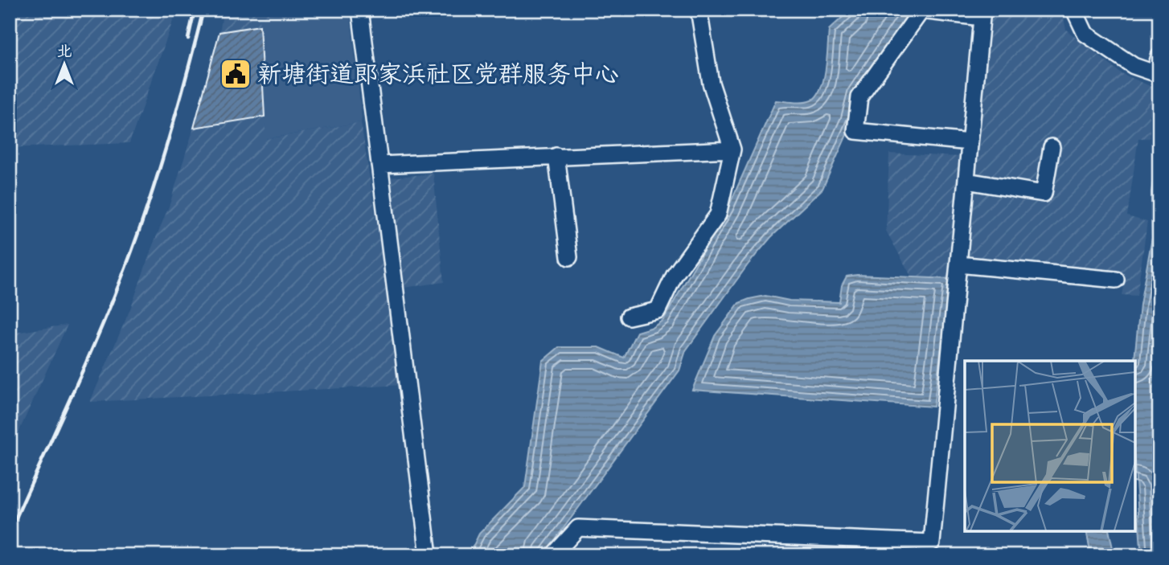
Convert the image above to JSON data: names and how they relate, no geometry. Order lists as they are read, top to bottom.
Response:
{
  "places": {
    "public building": ["新塘街道郎家浜社区党群服务中心"]
  },
  "north": "top"
}
